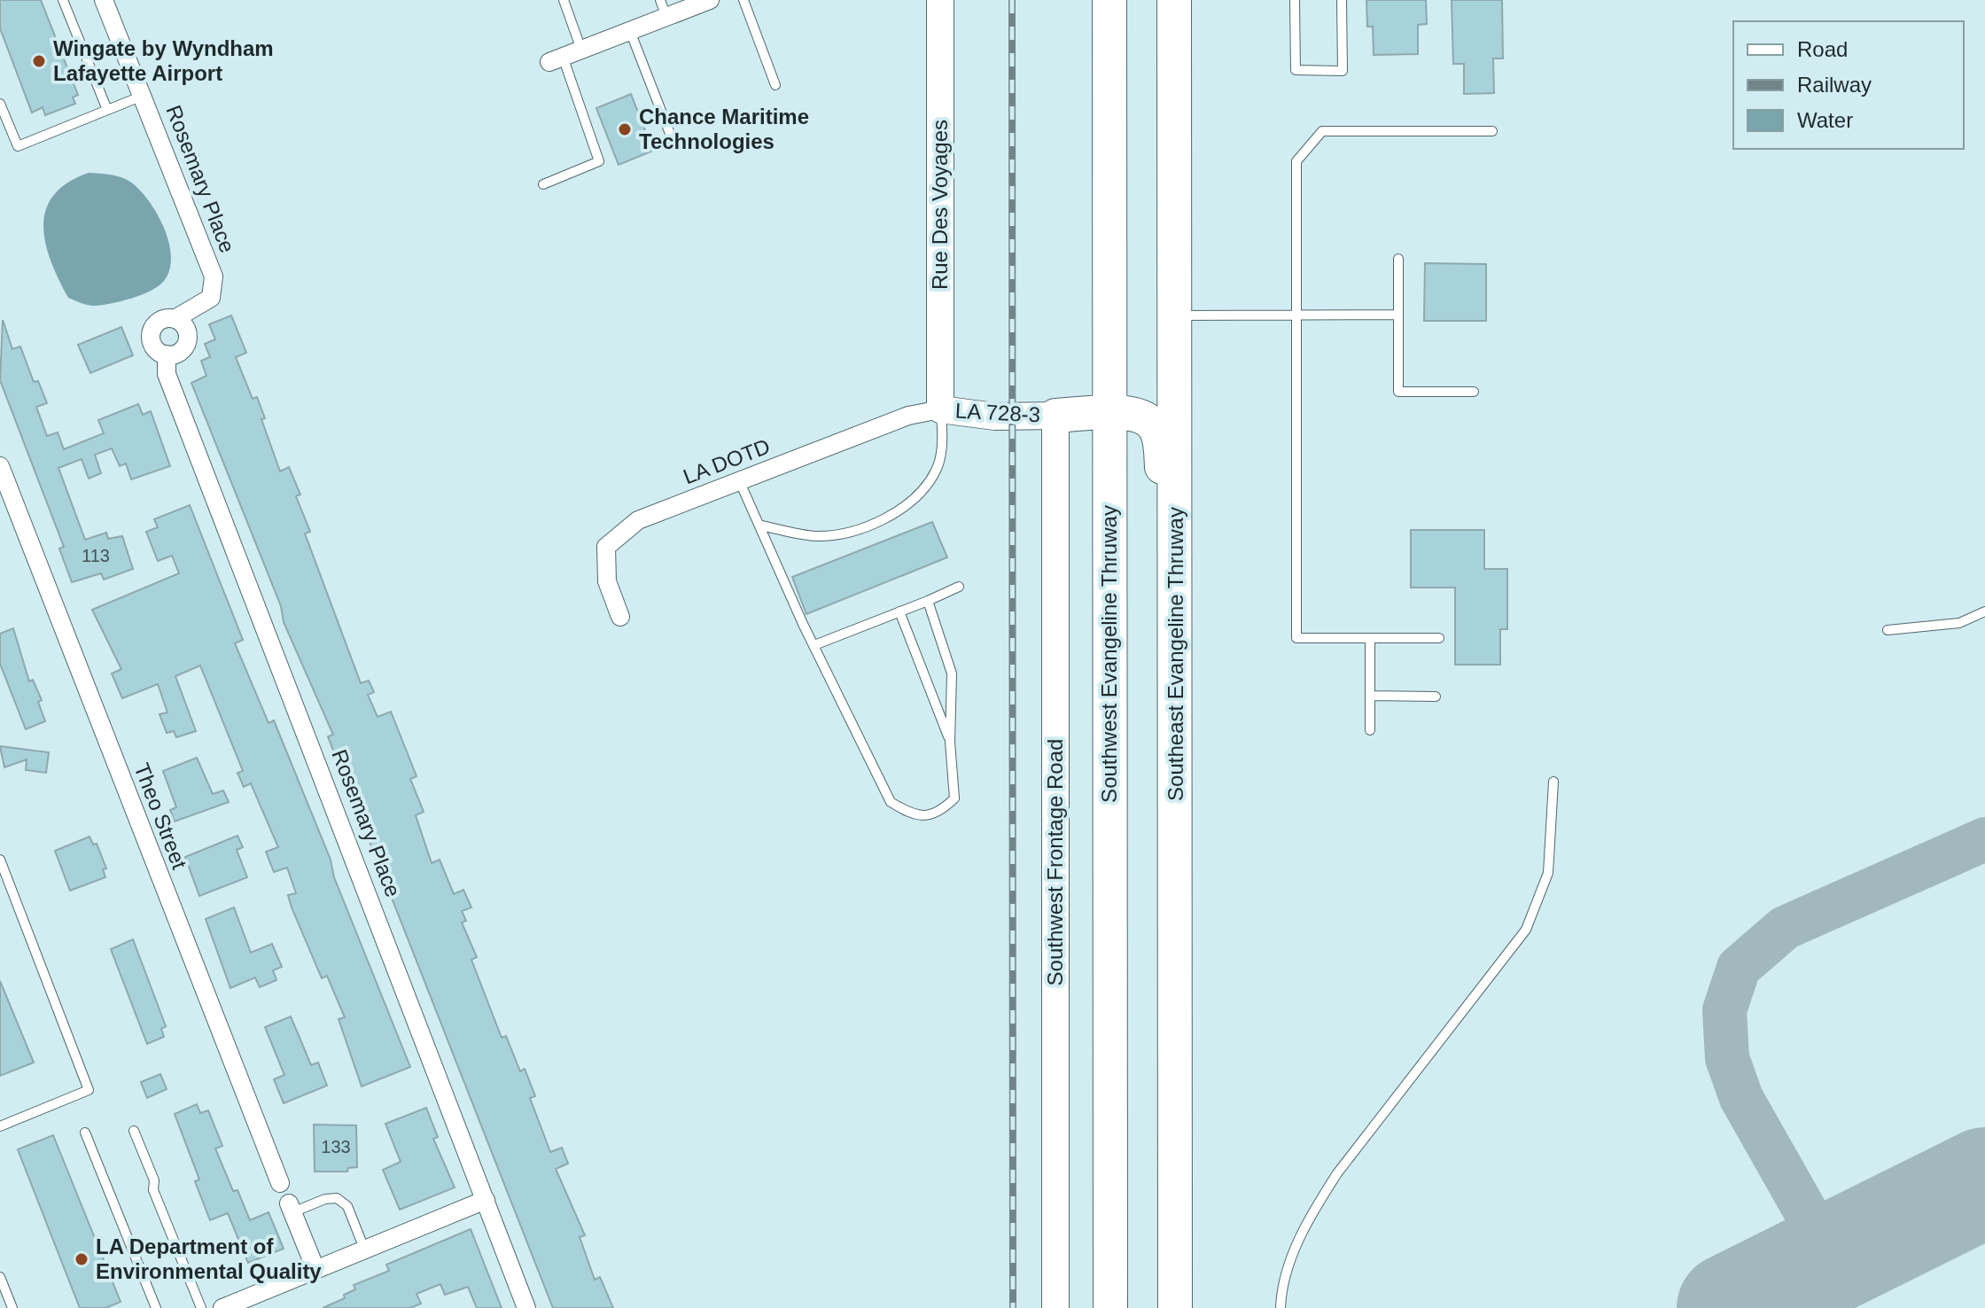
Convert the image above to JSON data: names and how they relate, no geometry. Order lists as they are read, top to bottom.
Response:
{
  "streets": {
    "highway": ["Southwest Evangeline Thruway", "Southeast Evangeline Thruway"],
    "main road": ["Rue Des Voyages", "LA 728-3", "Southwest Frontage Road"],
    "street": ["Rosemary Place", "LA DOTD", "Theo Street"]
  },
  "crossings": [
    ["Rue Des Voyages", "LA 728-3"],
    ["Rue Des Voyages", "LA DOTD"],
    ["LA 728-3", "LA DOTD"],
    ["LA 728-3", "Southwest Frontage Road"]
  ],
  "places": ["Wingate by Wyndham Lafayette Airport", "Chance Maritime Technologies", "LA Department of Environmental Quality"],
  "house_numbers": ["113", "133"],
  "legend": ["Road", "Railway", "Water"]
}
